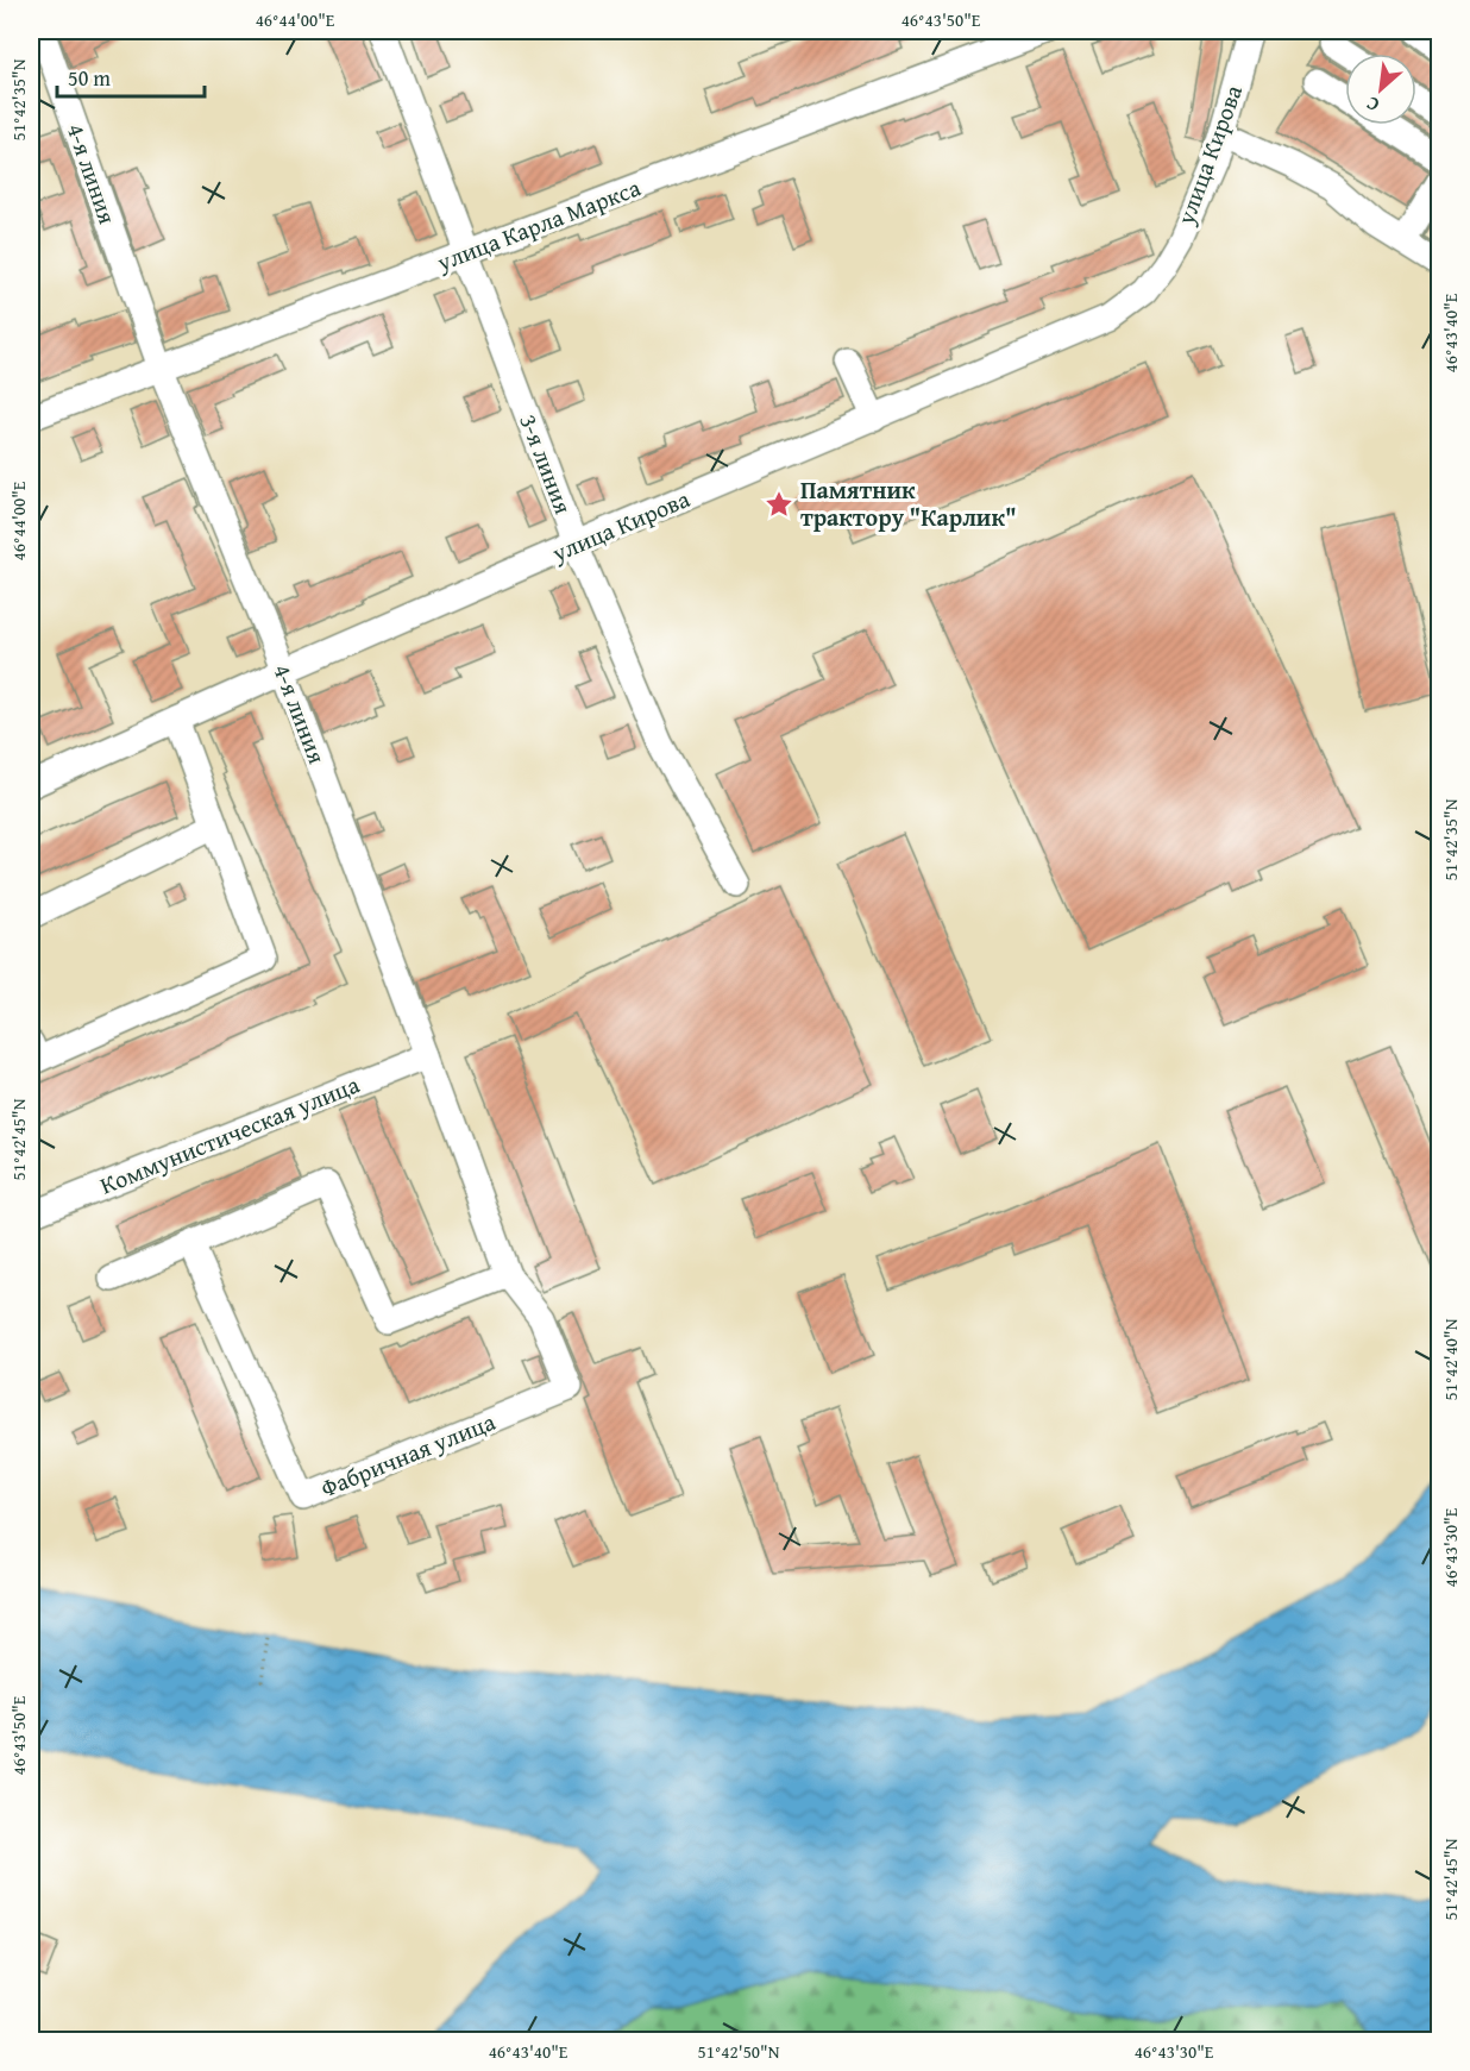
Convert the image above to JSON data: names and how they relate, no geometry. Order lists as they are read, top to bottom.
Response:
{
  "streets": {
    "street": [
      "улица Кирова",
      "4-я линия",
      "улица Карла Маркса",
      "3-я линия",
      "Коммунистическая улица",
      "Фабричная улица"
    ]
  },
  "crossings": [
    ["улица Кирова", "4-я линия"],
    ["улица Кирова", "3-я линия"],
    ["4-я линия", "улица Карла Маркса"],
    ["4-я линия", "Коммунистическая улица"],
    ["4-я линия", "Фабричная улица"],
    ["улица Карла Маркса", "3-я линия"]
  ],
  "places": {
    "place": ["Памятник трактору \"Карлик\""]
  },
  "scale_bar": "50 m",
  "north": "bottom left",
  "coordinates": [
    "46°44'00\"E",
    "46°43'50\"E",
    "51°42'35\"N",
    "46°43'40\"E",
    "51°42'45\"N",
    "51°42'40\"N",
    "46°43'30\"E",
    "51°42'50\"N"
  ]
}
